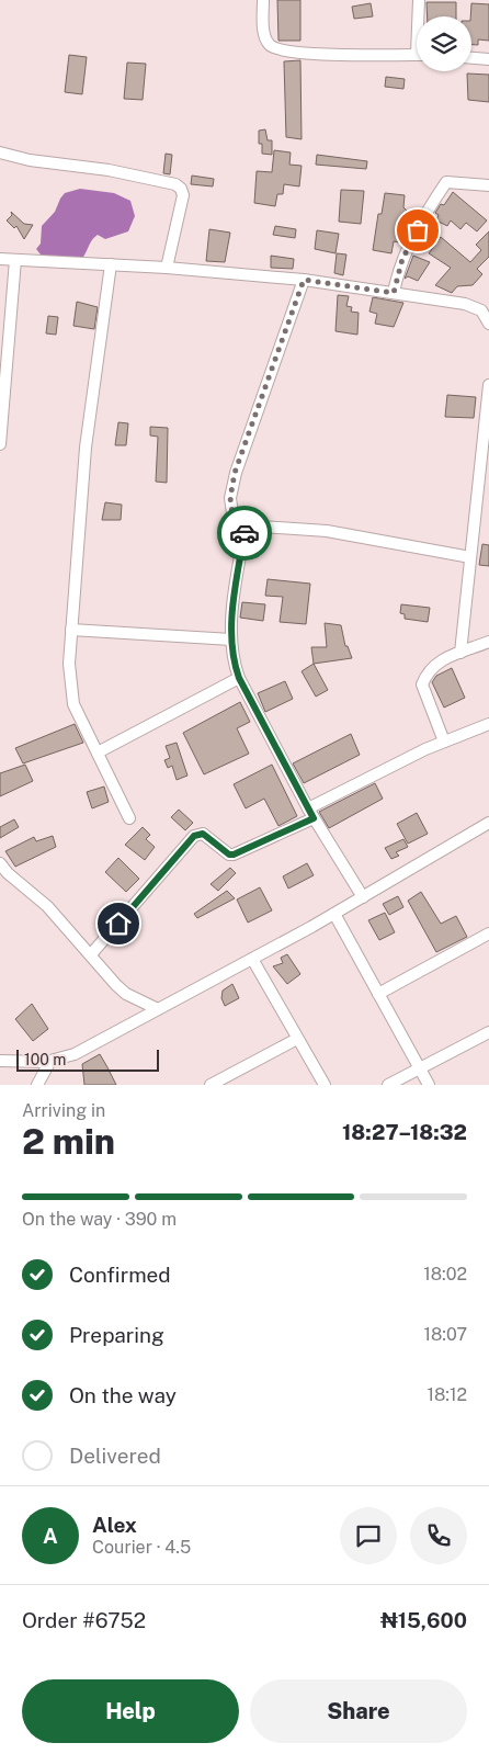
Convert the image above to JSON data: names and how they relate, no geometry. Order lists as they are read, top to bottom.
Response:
{
  "scale_bar": "100 m",
  "page": {
    "scale": "100 m",
    "heading": ["2 min", "Arriving in", "18:27–18:32"],
    "panel": [
      "Alex",
      "Courier · 4.5",
      "Order #6752",
      "₦15,600"
    ],
    "bar": "On the way · 390 m",
    "list": [
      ["Confirmed", "18:02"],
      ["Preparing", "18:07"],
      ["On the way", "18:12"],
      "Delivered"
    ],
    "round": "A",
    "buttons": ["Help", "Share"]
  }
}
